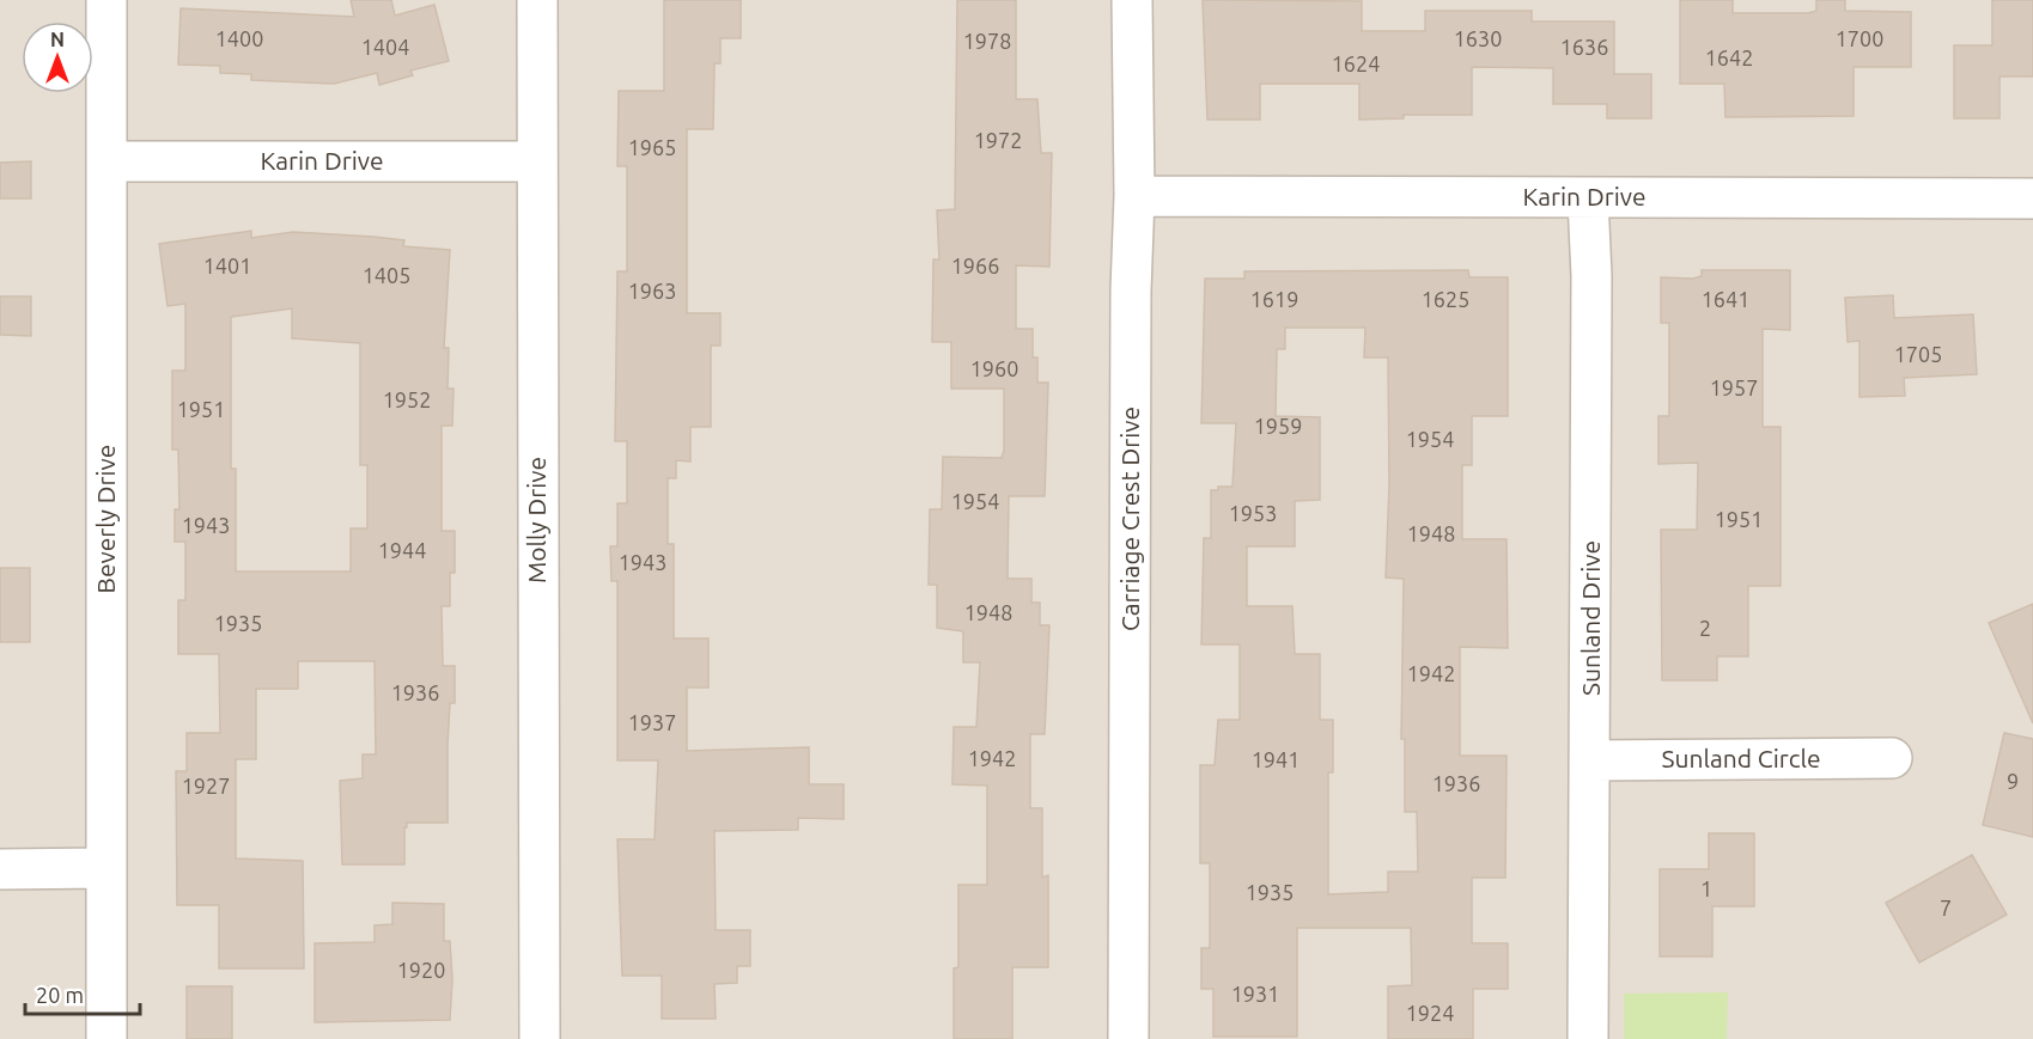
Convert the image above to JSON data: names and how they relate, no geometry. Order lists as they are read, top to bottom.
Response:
{
  "streets": {
    "street": [
      "Karin Drive",
      "Beverly Drive",
      "Carriage Crest Drive",
      "Molly Drive",
      "Sunland Drive",
      "Sunland Circle"
    ]
  },
  "crossings": [
    ["Karin Drive", "Beverly Drive"],
    ["Karin Drive", "Carriage Crest Drive"],
    ["Karin Drive", "Molly Drive"],
    ["Karin Drive", "Sunland Drive"],
    ["Sunland Drive", "Sunland Circle"]
  ],
  "house_numbers": [
    "1400",
    "1630",
    "1700",
    "1978",
    "1404",
    "1636",
    "1642",
    "1624",
    "1972",
    "1965",
    "1401",
    "1966",
    "1405",
    "1963",
    "1619",
    "1625",
    "1641",
    "1705",
    "1960",
    "1957",
    "1952",
    "1951",
    "1959",
    "1954",
    "1954",
    "1953",
    "1951",
    "1943",
    "1948",
    "1944",
    "1943",
    "1948",
    "1935",
    "2",
    "1942",
    "1936",
    "1937",
    "1942",
    "1941",
    "9",
    "1936",
    "1927",
    "1",
    "1935",
    "7",
    "1920",
    "1931",
    "1924"
  ],
  "scale_bar": "20 m",
  "north": "top"
}
